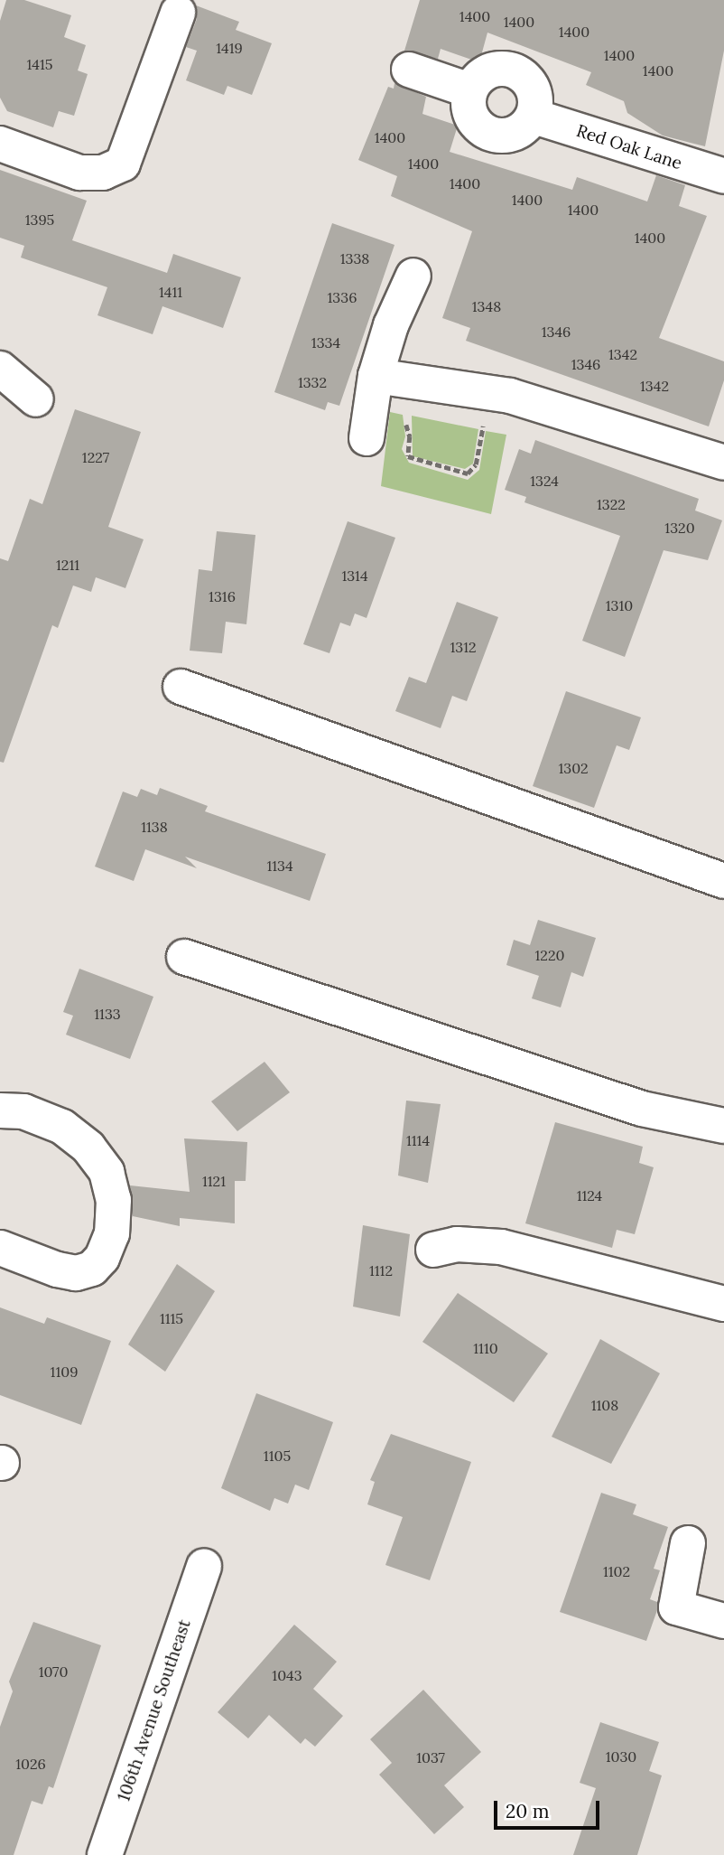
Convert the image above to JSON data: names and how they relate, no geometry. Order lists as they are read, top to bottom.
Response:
{
  "streets": {
    "street": ["Red Oak Lane", "106th Avenue Southeast"]
  },
  "house_numbers": [
    "1400",
    "1400",
    "1400",
    "1419",
    "1400",
    "1415",
    "1400",
    "1400",
    "1400",
    "1400",
    "1400",
    "1400",
    "1395",
    "1400",
    "1338",
    "1411",
    "1336",
    "1348",
    "1346",
    "1334",
    "1342",
    "1346",
    "1332",
    "1342",
    "1227",
    "1324",
    "1322",
    "1320",
    "1211",
    "1314",
    "1316",
    "1310",
    "1312",
    "1302",
    "1138",
    "1134",
    "1220",
    "1133",
    "1114",
    "1121",
    "1124",
    "1112",
    "1115",
    "1110",
    "1109",
    "1108",
    "1105",
    "1102",
    "1070",
    "1043",
    "1030",
    "1037",
    "1026"
  ],
  "scale_bar": "20 m"
}
